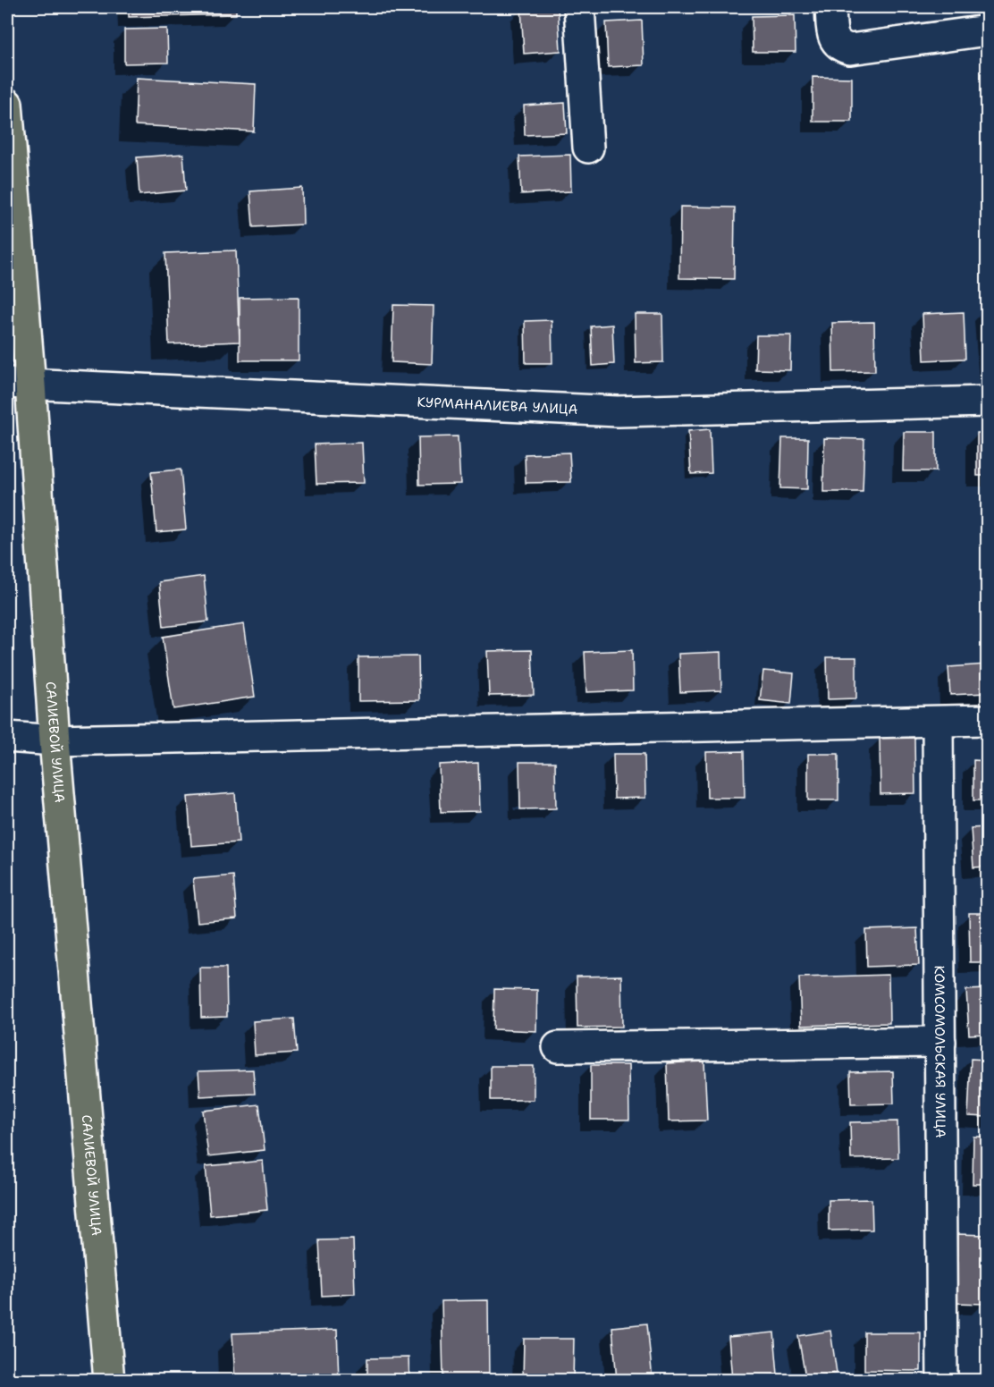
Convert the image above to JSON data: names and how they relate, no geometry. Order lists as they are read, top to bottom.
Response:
{
  "streets": {
    "main road": ["САЛИЕВОЙ УЛИЦА"],
    "street": ["КУРМАНАЛИЕВА УЛИЦА", "КОМСОМОЛЬСКАЯ УЛИЦА"]
  },
  "crossings": [
    ["КУРМАНАЛИЕВА УЛИЦА", "САЛИЕВОЙ УЛИЦА"]
  ]
}
